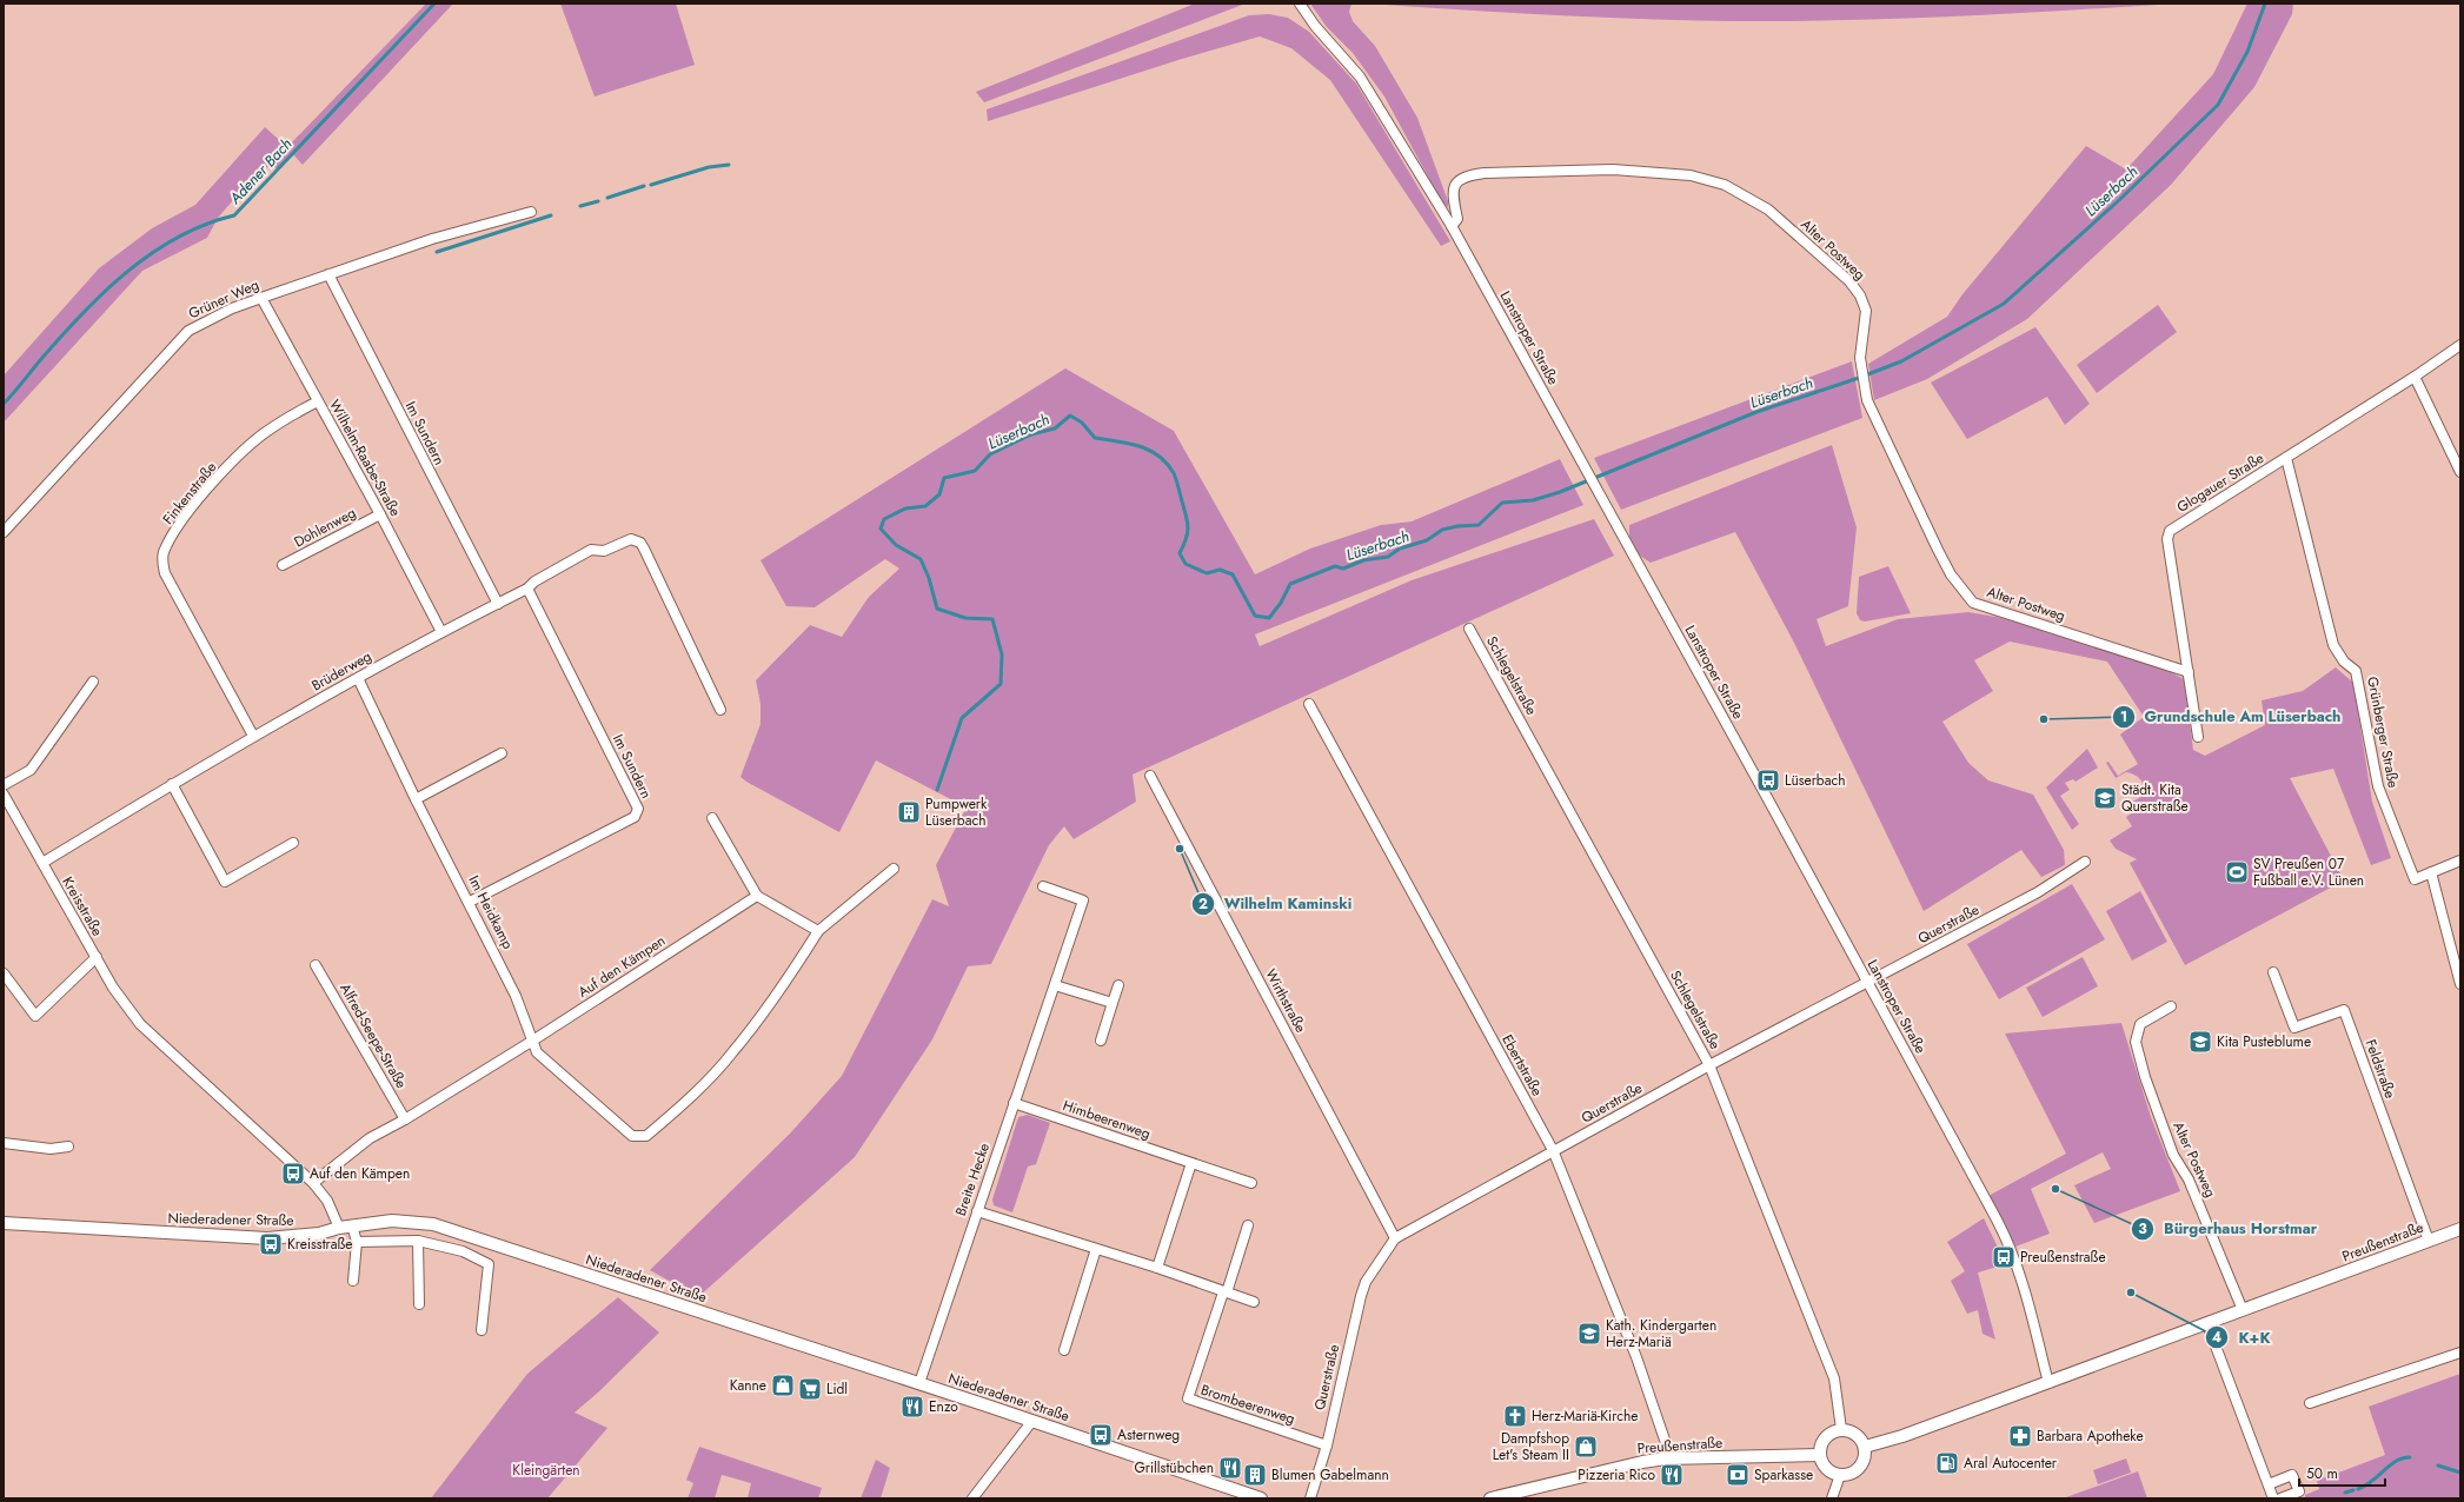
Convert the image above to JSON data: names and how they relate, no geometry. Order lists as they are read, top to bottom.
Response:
{
  "streets": {
    "street": [
      "Alter Postweg",
      "Grüner Weg",
      "Lanstroper Straße",
      "Im Sundern",
      "Wilhelm-Raabe-Straße",
      "Glogauer Straße",
      "Finkenstraße",
      "Dohlenweg",
      "Brüderweg",
      "Schlegelstraße",
      "Grünberger Straße",
      "Kreisstraße",
      "Im Heidkamp",
      "Querstraße",
      "Auf den Kämpen",
      "Wirthstraße",
      "Alfred-Seepe-Straße",
      "Ebertstraße",
      "Feldstraße",
      "Himbeerenweg",
      "Breite Hecke",
      "Niederadener Straße",
      "Preußenstraße",
      "Brombeerenweg"
    ]
  },
  "crossings": [
    ["Alter Postweg", "Lanstroper Straße"],
    ["Alter Postweg", "Glogauer Straße"],
    ["Alter Postweg", "Preußenstraße"],
    ["Grüner Weg", "Im Sundern"],
    ["Grüner Weg", "Wilhelm-Raabe-Straße"],
    ["Lanstroper Straße", "Querstraße"],
    ["Lanstroper Straße", "Preußenstraße"],
    ["Im Sundern", "Brüderweg"],
    ["Im Sundern", "Im Heidkamp"],
    ["Wilhelm-Raabe-Straße", "Finkenstraße"],
    ["Wilhelm-Raabe-Straße", "Dohlenweg"],
    ["Wilhelm-Raabe-Straße", "Brüderweg"],
    ["Glogauer Straße", "Grünberger Straße"],
    ["Finkenstraße", "Brüderweg"],
    ["Brüderweg", "Kreisstraße"],
    ["Brüderweg", "Im Heidkamp"],
    ["Schlegelstraße", "Querstraße"],
    ["Schlegelstraße", "Preußenstraße"],
    ["Kreisstraße", "Auf den Kämpen"],
    ["Kreisstraße", "Niederadener Straße"],
    ["Im Heidkamp", "Auf den Kämpen"],
    ["Querstraße", "Wirthstraße"],
    ["Querstraße", "Ebertstraße"],
    ["Querstraße", "Brombeerenweg"],
    ["Auf den Kämpen", "Alfred-Seepe-Straße"],
    ["Ebertstraße", "Preußenstraße"],
    ["Feldstraße", "Preußenstraße"],
    ["Himbeerenweg", "Breite Hecke"],
    ["Breite Hecke", "Niederadener Straße"]
  ],
  "water": ["Adener Bach", "Lüserbach"],
  "parks": ["Kleingärten"],
  "places": {
    "other": [
      "Grundschule Am Lüserbach",
      "Wilhelm Kaminski",
      "Bürgerhaus Horstmar",
      "K+K"
    ],
    "bus stop": [
      "Lüserbach",
      "Auf den Kämpen",
      "Kreisstraße",
      "Preußenstraße",
      "Asternweg"
    ],
    "school or university": ["Städt. Kita Querstraße", "Kita Pusteblume", "Kath. Kindergarten Herz-Mariä"],
    "building": ["Pumpwerk Lüserbach", "Blumen Gabelmann"],
    "sports": ["SV Preußen 07 Fußball e.V. Lünen"],
    "shop": ["Kanne", "Dampfshop Let's Steam II"],
    "supermarket": ["Lidl"],
    "restaurant": ["Enzo", "Grillstübchen", "Pizzeria Rico"],
    "church": ["Herz-Mariä-Kirche"],
    "pharmacy": ["Barbara Apotheke"],
    "fuel station": ["Aral Autocenter"],
    "bank": ["Sparkasse"]
  },
  "scale_bar": "50 m"
}
